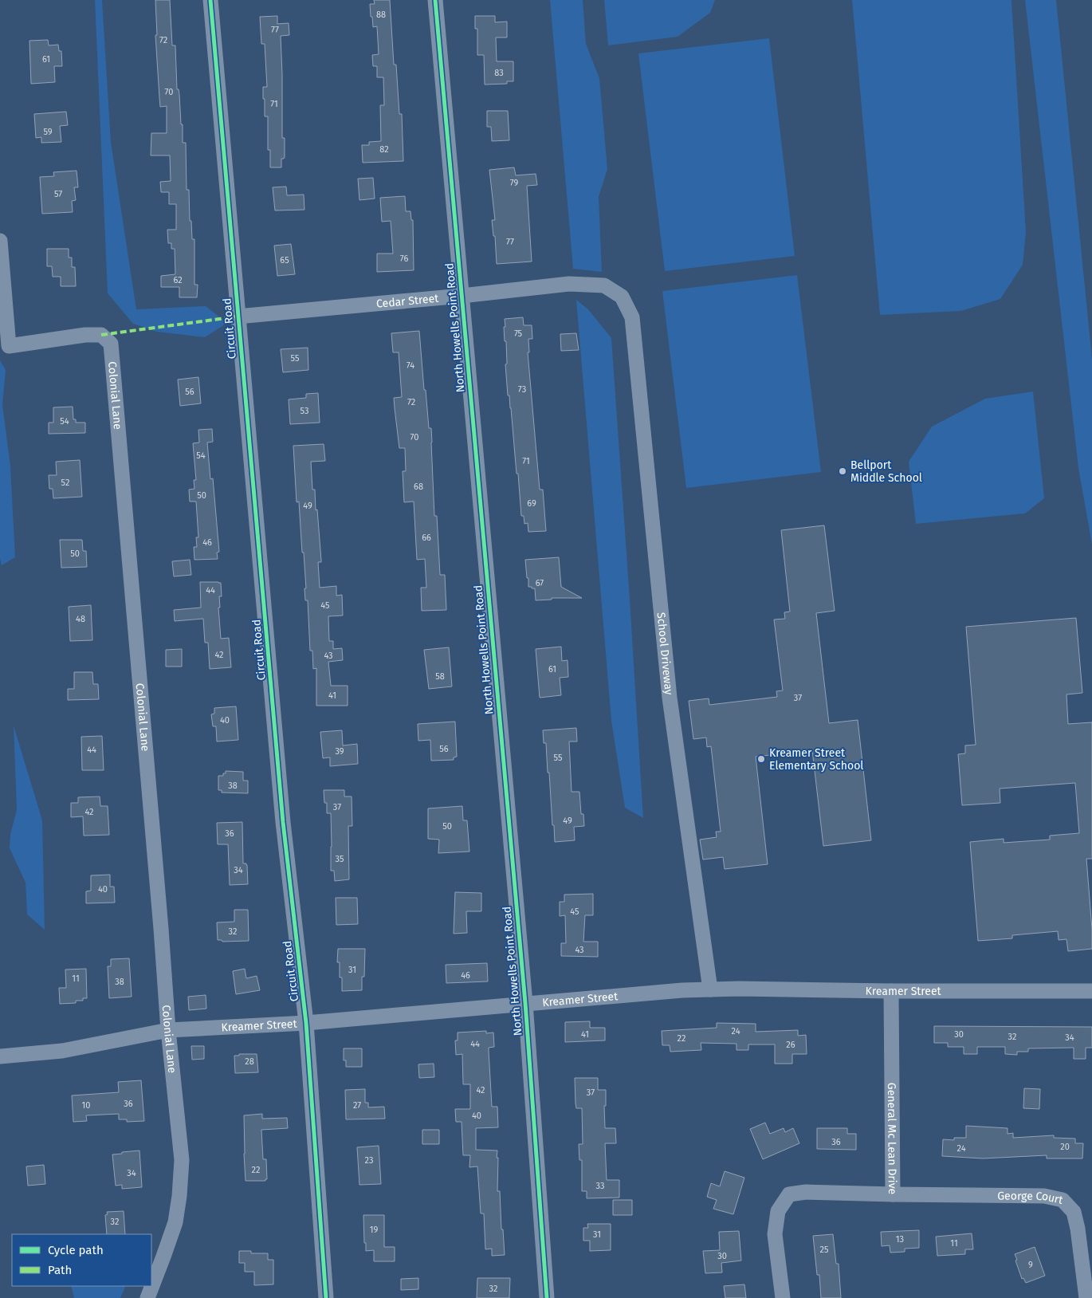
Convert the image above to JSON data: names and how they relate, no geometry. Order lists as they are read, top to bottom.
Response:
{
  "streets": {
    "street": [
      "Cedar Street",
      "North Howells Point Road",
      "Circuit Road",
      "Colonial Lane",
      "School Driveway",
      "Kreamer Street",
      "General Mc Lean Drive",
      "George Court"
    ]
  },
  "crossings": [
    ["Cedar Street", "North Howells Point Road"],
    ["Cedar Street", "Circuit Road"],
    ["Cedar Street", "School Driveway"],
    ["North Howells Point Road", "Kreamer Street"],
    ["Circuit Road", "Kreamer Street"],
    ["Colonial Lane", "Kreamer Street"],
    ["School Driveway", "Kreamer Street"],
    ["Kreamer Street", "General Mc Lean Drive"],
    ["General Mc Lean Drive", "George Court"]
  ],
  "places": ["Bellport Middle School", "Kreamer Street Elementary School"],
  "house_numbers": [
    "88",
    "77",
    "72",
    "61",
    "83",
    "70",
    "71",
    "59",
    "82",
    "79",
    "57",
    "77",
    "76",
    "65",
    "62",
    "75",
    "55",
    "74",
    "73",
    "56",
    "72",
    "53",
    "54",
    "70",
    "54",
    "71",
    "52",
    "68",
    "50",
    "69",
    "49",
    "66",
    "46",
    "50",
    "67",
    "44",
    "45",
    "48",
    "42",
    "43",
    "61",
    "58",
    "41",
    "37",
    "40",
    "56",
    "44",
    "39",
    "55",
    "38",
    "37",
    "42",
    "49",
    "50",
    "36",
    "35",
    "34",
    "40",
    "45",
    "32",
    "43",
    "31",
    "46",
    "11",
    "38",
    "24",
    "41",
    "30",
    "32",
    "34",
    "22",
    "44",
    "26",
    "28",
    "42",
    "37",
    "36",
    "10",
    "27",
    "40",
    "36",
    "20",
    "24",
    "23",
    "22",
    "34",
    "33",
    "32",
    "19",
    "31",
    "13",
    "11",
    "25",
    "30",
    "9",
    "32"
  ],
  "legend": ["Cycle path", "Path"]
}
